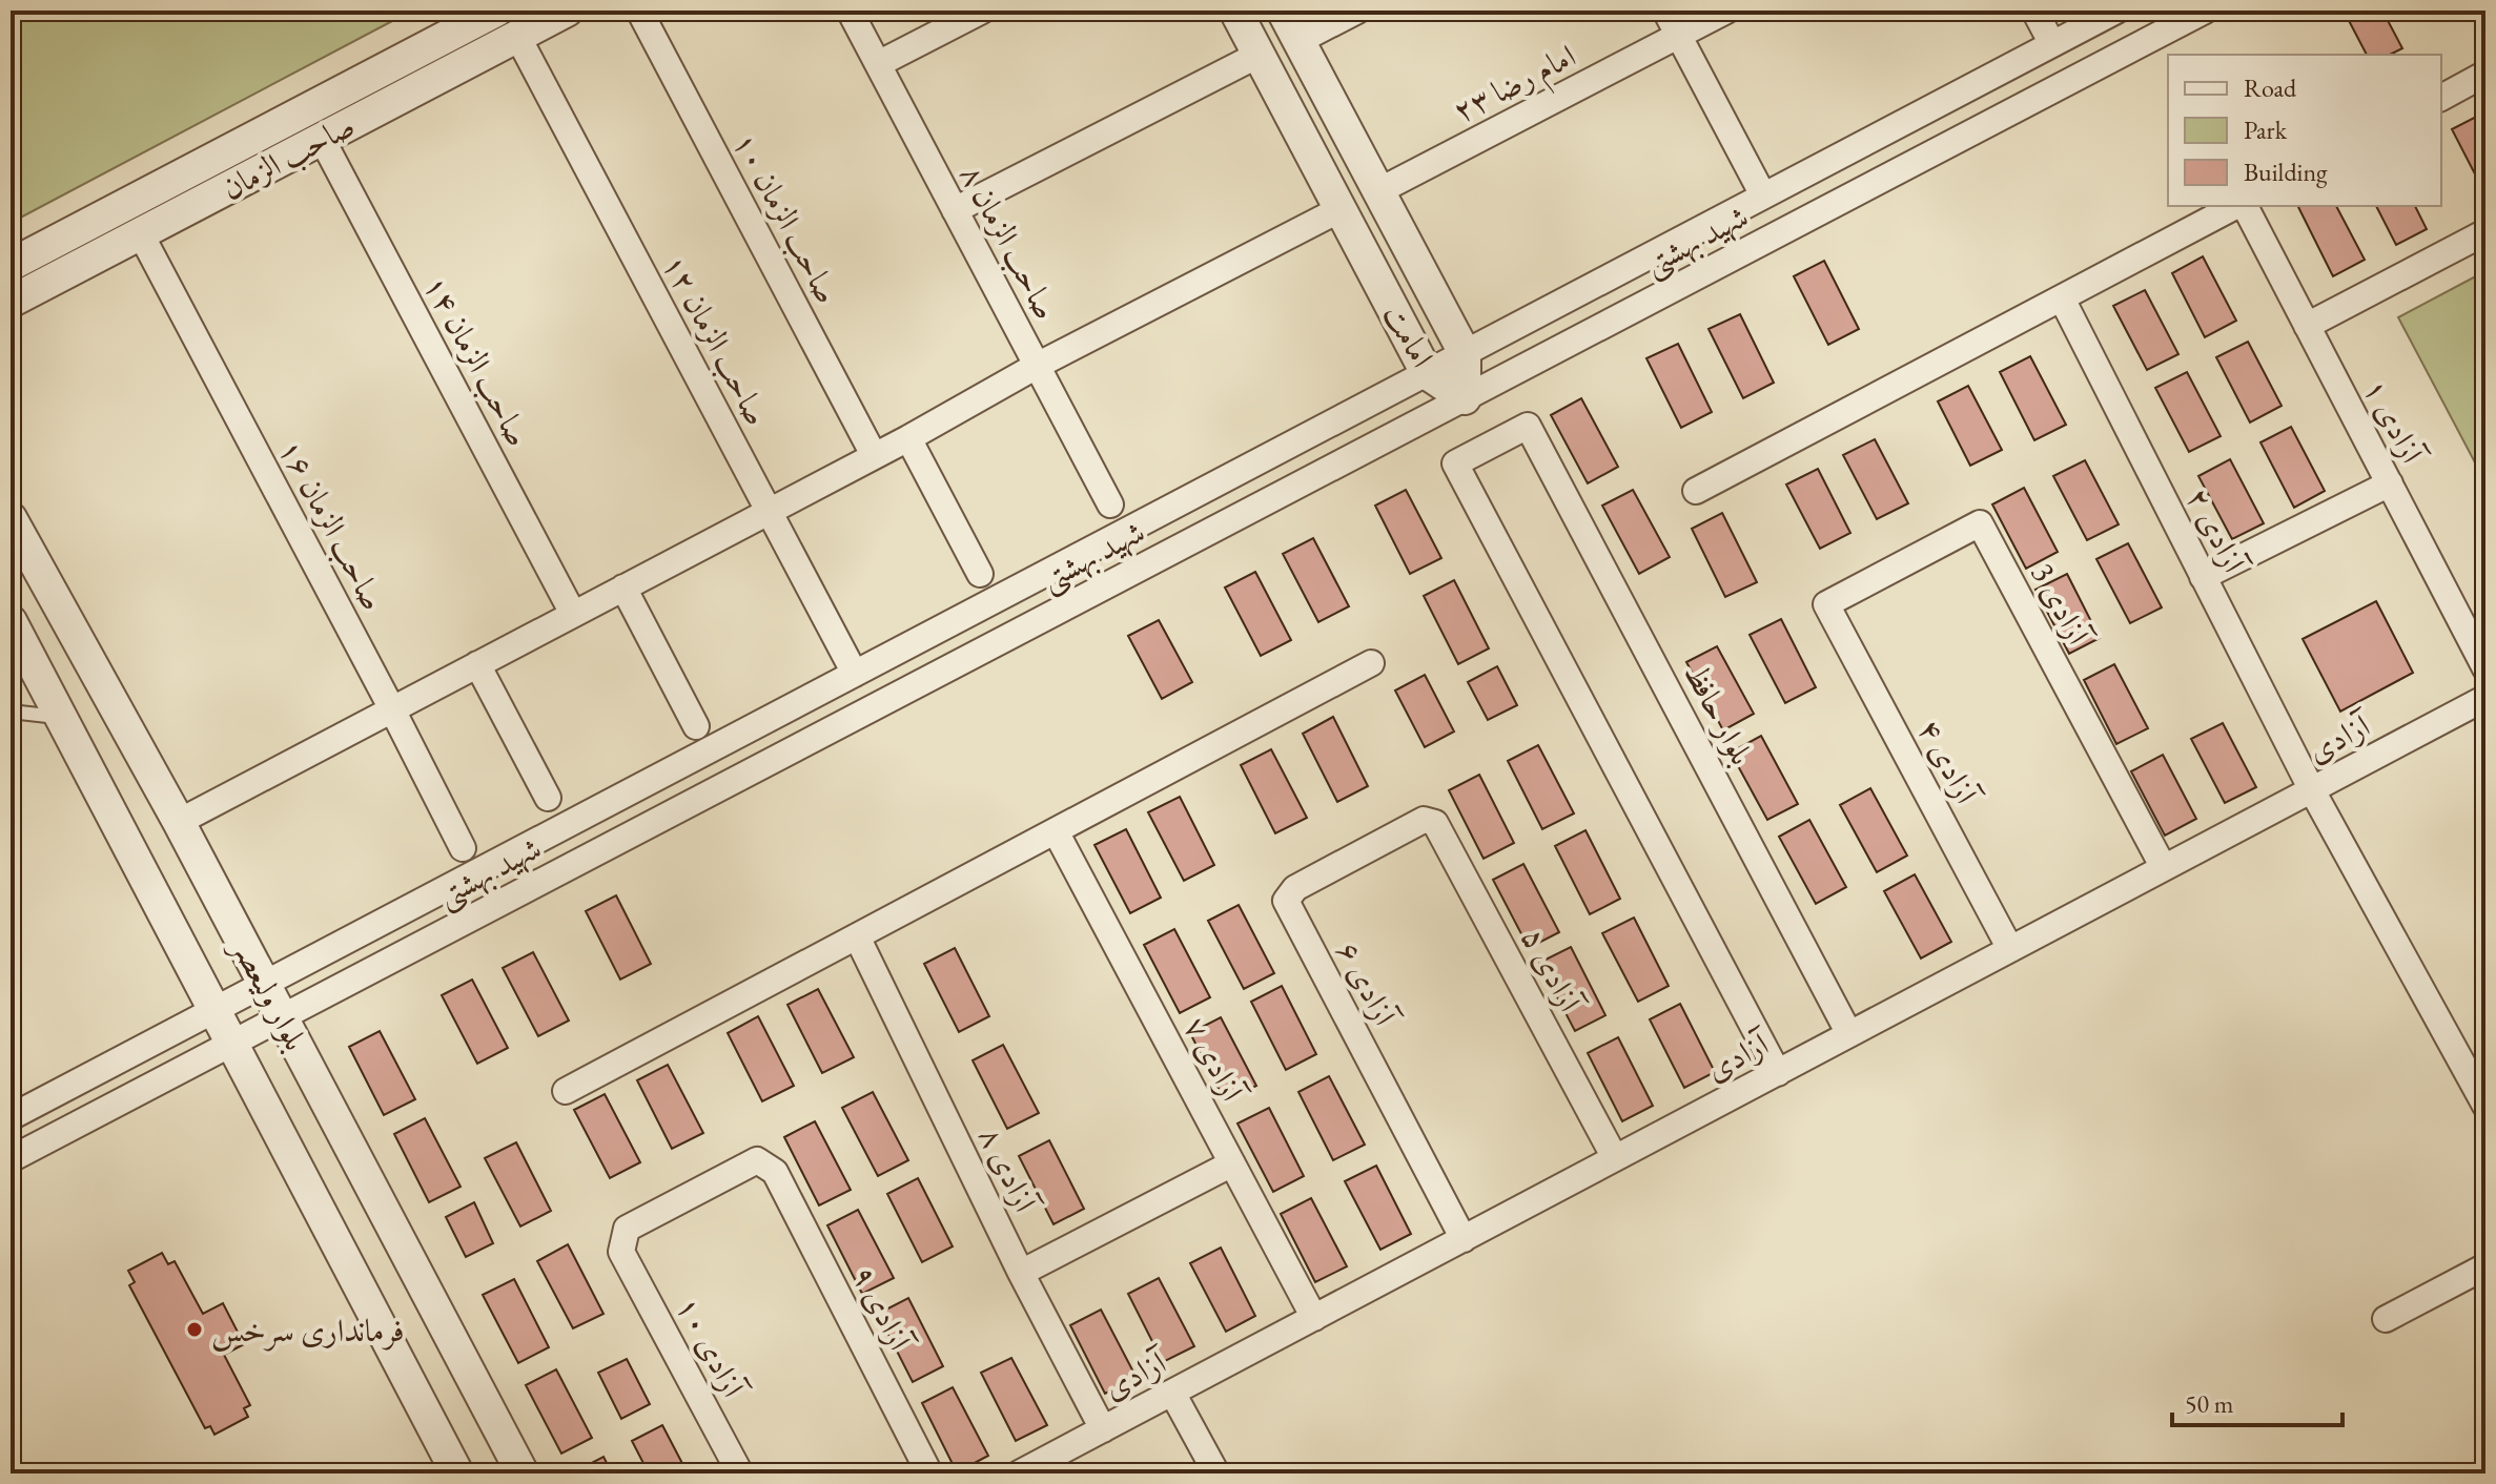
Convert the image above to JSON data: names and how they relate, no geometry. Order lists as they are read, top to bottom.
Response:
{
  "streets": {
    "street": [
      "امام رضا ۲۳",
      "صاحب الزمان",
      "صاحب الزمان ۱۰",
      "شهید بهشتی",
      "صاحب الزمان ۸",
      "امامت",
      "صاحب الزمان ۱۲",
      "صاحب الزمان ۱۴",
      "آزادی ۱",
      "صاحب الزمان ۱۶",
      "آزادی ۲",
      "آزادی 3",
      "بلوار حافظ",
      "آزادی",
      "آزادی ۴",
      "آزادی ۵",
      "آزادی ۶",
      "بلوار ولیعصر",
      "آزادی ۷",
      "آزادی ۸",
      "آزادی ۹",
      "آزادی ۱۰"
    ]
  },
  "crossings": [
    ["امام رضا ۲۳", "امامت"],
    ["صاحب الزمان", "صاحب الزمان ۱۲"],
    ["صاحب الزمان", "صاحب الزمان ۱۴"],
    ["صاحب الزمان", "صاحب الزمان ۱۶"],
    ["شهید بهشتی", "امامت"],
    ["شهید بهشتی", "صاحب الزمان ۱۲"],
    ["شهید بهشتی", "بلوار ولیعصر"],
    ["آزادی ۲", "آزادی"],
    ["آزادی 3", "آزادی"],
    ["آزادی 3", "آزادی ۴"],
    ["بلوار حافظ", "آزادی"],
    ["آزادی", "آزادی ۴"],
    ["آزادی", "آزادی ۵"],
    ["آزادی", "آزادی ۶"],
    ["آزادی", "آزادی ۷"],
    ["آزادی", "آزادی ۸"],
    ["آزادی ۵", "آزادی ۶"],
    ["آزادی ۹", "آزادی ۱۰"]
  ],
  "places": ["فرمانداری سرخس"],
  "legend": ["Road", "Park", "Building"],
  "scale_bar": "50 m"
}
